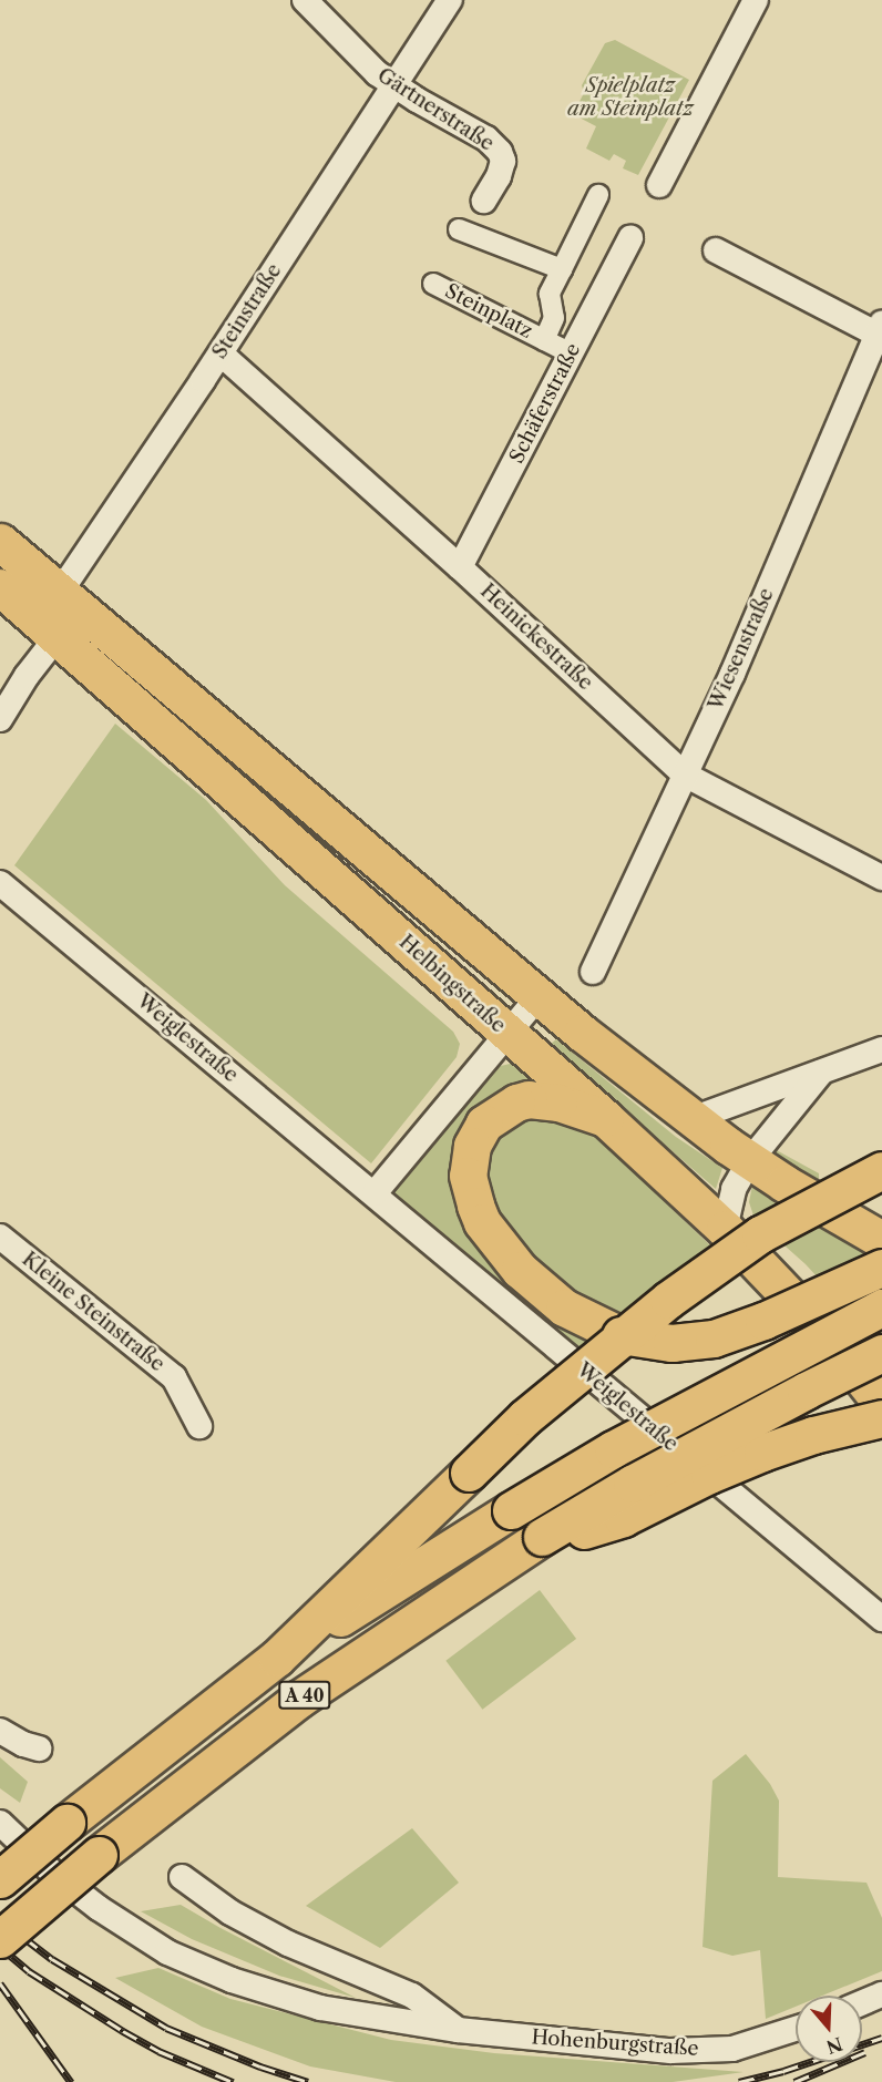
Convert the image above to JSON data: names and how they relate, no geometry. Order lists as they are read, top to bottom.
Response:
{
  "streets": {
    "main road": ["Helbingstraße", "A 40"],
    "street": [
      "Gärtnerstraße",
      "Steinstraße",
      "Steinplatz",
      "Schäferstraße",
      "Heinickestraße",
      "Wiesenstraße",
      "Weiglestraße",
      "Kleine Steinstraße",
      "Hohenburgstraße"
    ]
  },
  "crossings": [
    ["Gärtnerstraße", "Steinstraße"],
    ["Steinstraße", "Heinickestraße"],
    ["Steinstraße", "Helbingstraße"],
    ["Steinplatz", "Schäferstraße"],
    ["Schäferstraße", "Heinickestraße"],
    ["Heinickestraße", "Wiesenstraße"]
  ],
  "parks": ["Spielplatz am Steinplatz"],
  "north": "bottom"
}
